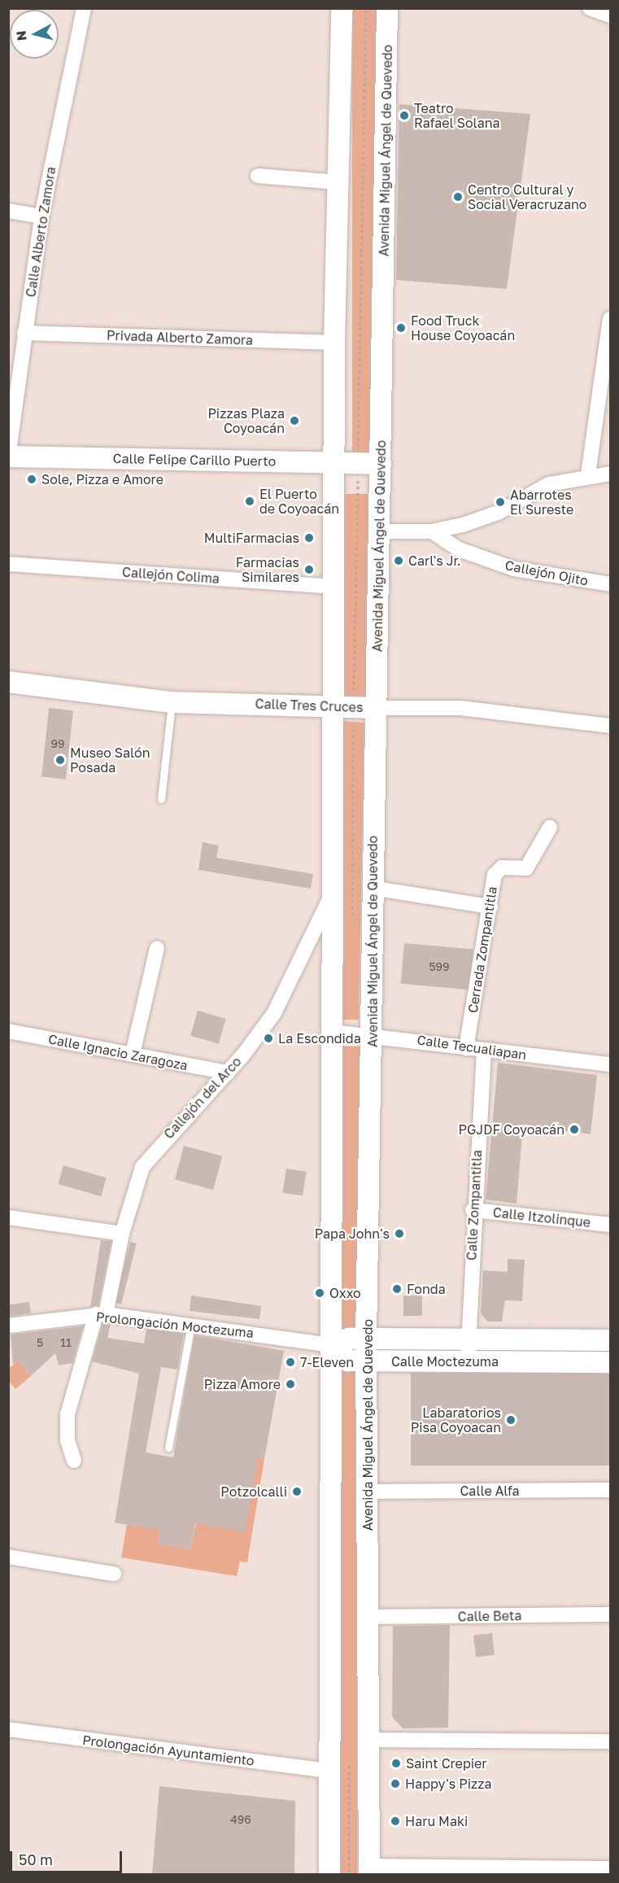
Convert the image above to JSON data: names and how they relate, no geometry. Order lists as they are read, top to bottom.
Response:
{
  "streets": {
    "main road": [
      "Avenida Miguel Ángel de Quevedo",
      "Calle Felipe Carillo Puerto",
      "Calle Tres Cruces",
      "Calle Moctezuma"
    ],
    "street": [
      "Calle Alberto Zamora",
      "Privada Alberto Zamora",
      "Callejón Ojito",
      "Callejón Colima",
      "Cerrada Zompantitla",
      "Calle Tecualiapan",
      "Calle Ignacio Zaragoza",
      "Callejón del Arco",
      "Calle Zompantitla",
      "Calle Itzolinque",
      "Prolongación Moctezuma",
      "Calle Alfa",
      "Calle Beta",
      "Prolongación Ayuntamiento"
    ]
  },
  "crossings": [
    ["Avenida Miguel Ángel de Quevedo", "Calle Felipe Carillo Puerto"],
    ["Avenida Miguel Ángel de Quevedo", "Calle Tres Cruces"],
    ["Avenida Miguel Ángel de Quevedo", "Calle Tecualiapan"],
    ["Avenida Miguel Ángel de Quevedo", "Calle Moctezuma"],
    ["Avenida Miguel Ángel de Quevedo", "Calle Alfa"],
    ["Avenida Miguel Ángel de Quevedo", "Calle Beta"],
    ["Calle Alberto Zamora", "Privada Alberto Zamora"],
    ["Calle Alberto Zamora", "Calle Felipe Carillo Puerto"],
    ["Cerrada Zompantitla", "Calle Tecualiapan"],
    ["Calle Tecualiapan", "Calle Zompantitla"],
    ["Calle Ignacio Zaragoza", "Callejón del Arco"],
    ["Callejón del Arco", "Prolongación Moctezuma"],
    ["Calle Zompantitla", "Calle Itzolinque"],
    ["Calle Zompantitla", "Calle Moctezuma"],
    ["Prolongación Moctezuma", "Calle Moctezuma"]
  ],
  "places": [
    "Teatro Rafael Solana",
    "Centro Cultural y Social Veracruzano",
    "Food Truck House Coyoacán",
    "Pizzas Plaza Coyoacán",
    "Sole, Pizza e Amore",
    "El Puerto de Coyoacán",
    "Abarrotes El Sureste",
    "MultiFarmacias",
    "Carl's Jr.",
    "Farmacias Similares",
    "Museo Salón Posada",
    "La Escondida",
    "PGJDF Coyoacán",
    "Papa John's",
    "Fonda",
    "Oxxo",
    "7-Eleven",
    "Pizza Amore",
    "Labaratorios Pisa Coyoacan",
    "Potzolcalli",
    "Saint Crepier",
    "Happy's Pizza",
    "Haru Maki"
  ],
  "house_numbers": [
    "99",
    "599",
    "5",
    "11",
    "496"
  ],
  "scale_bar": "50 m",
  "north": "left"
}
